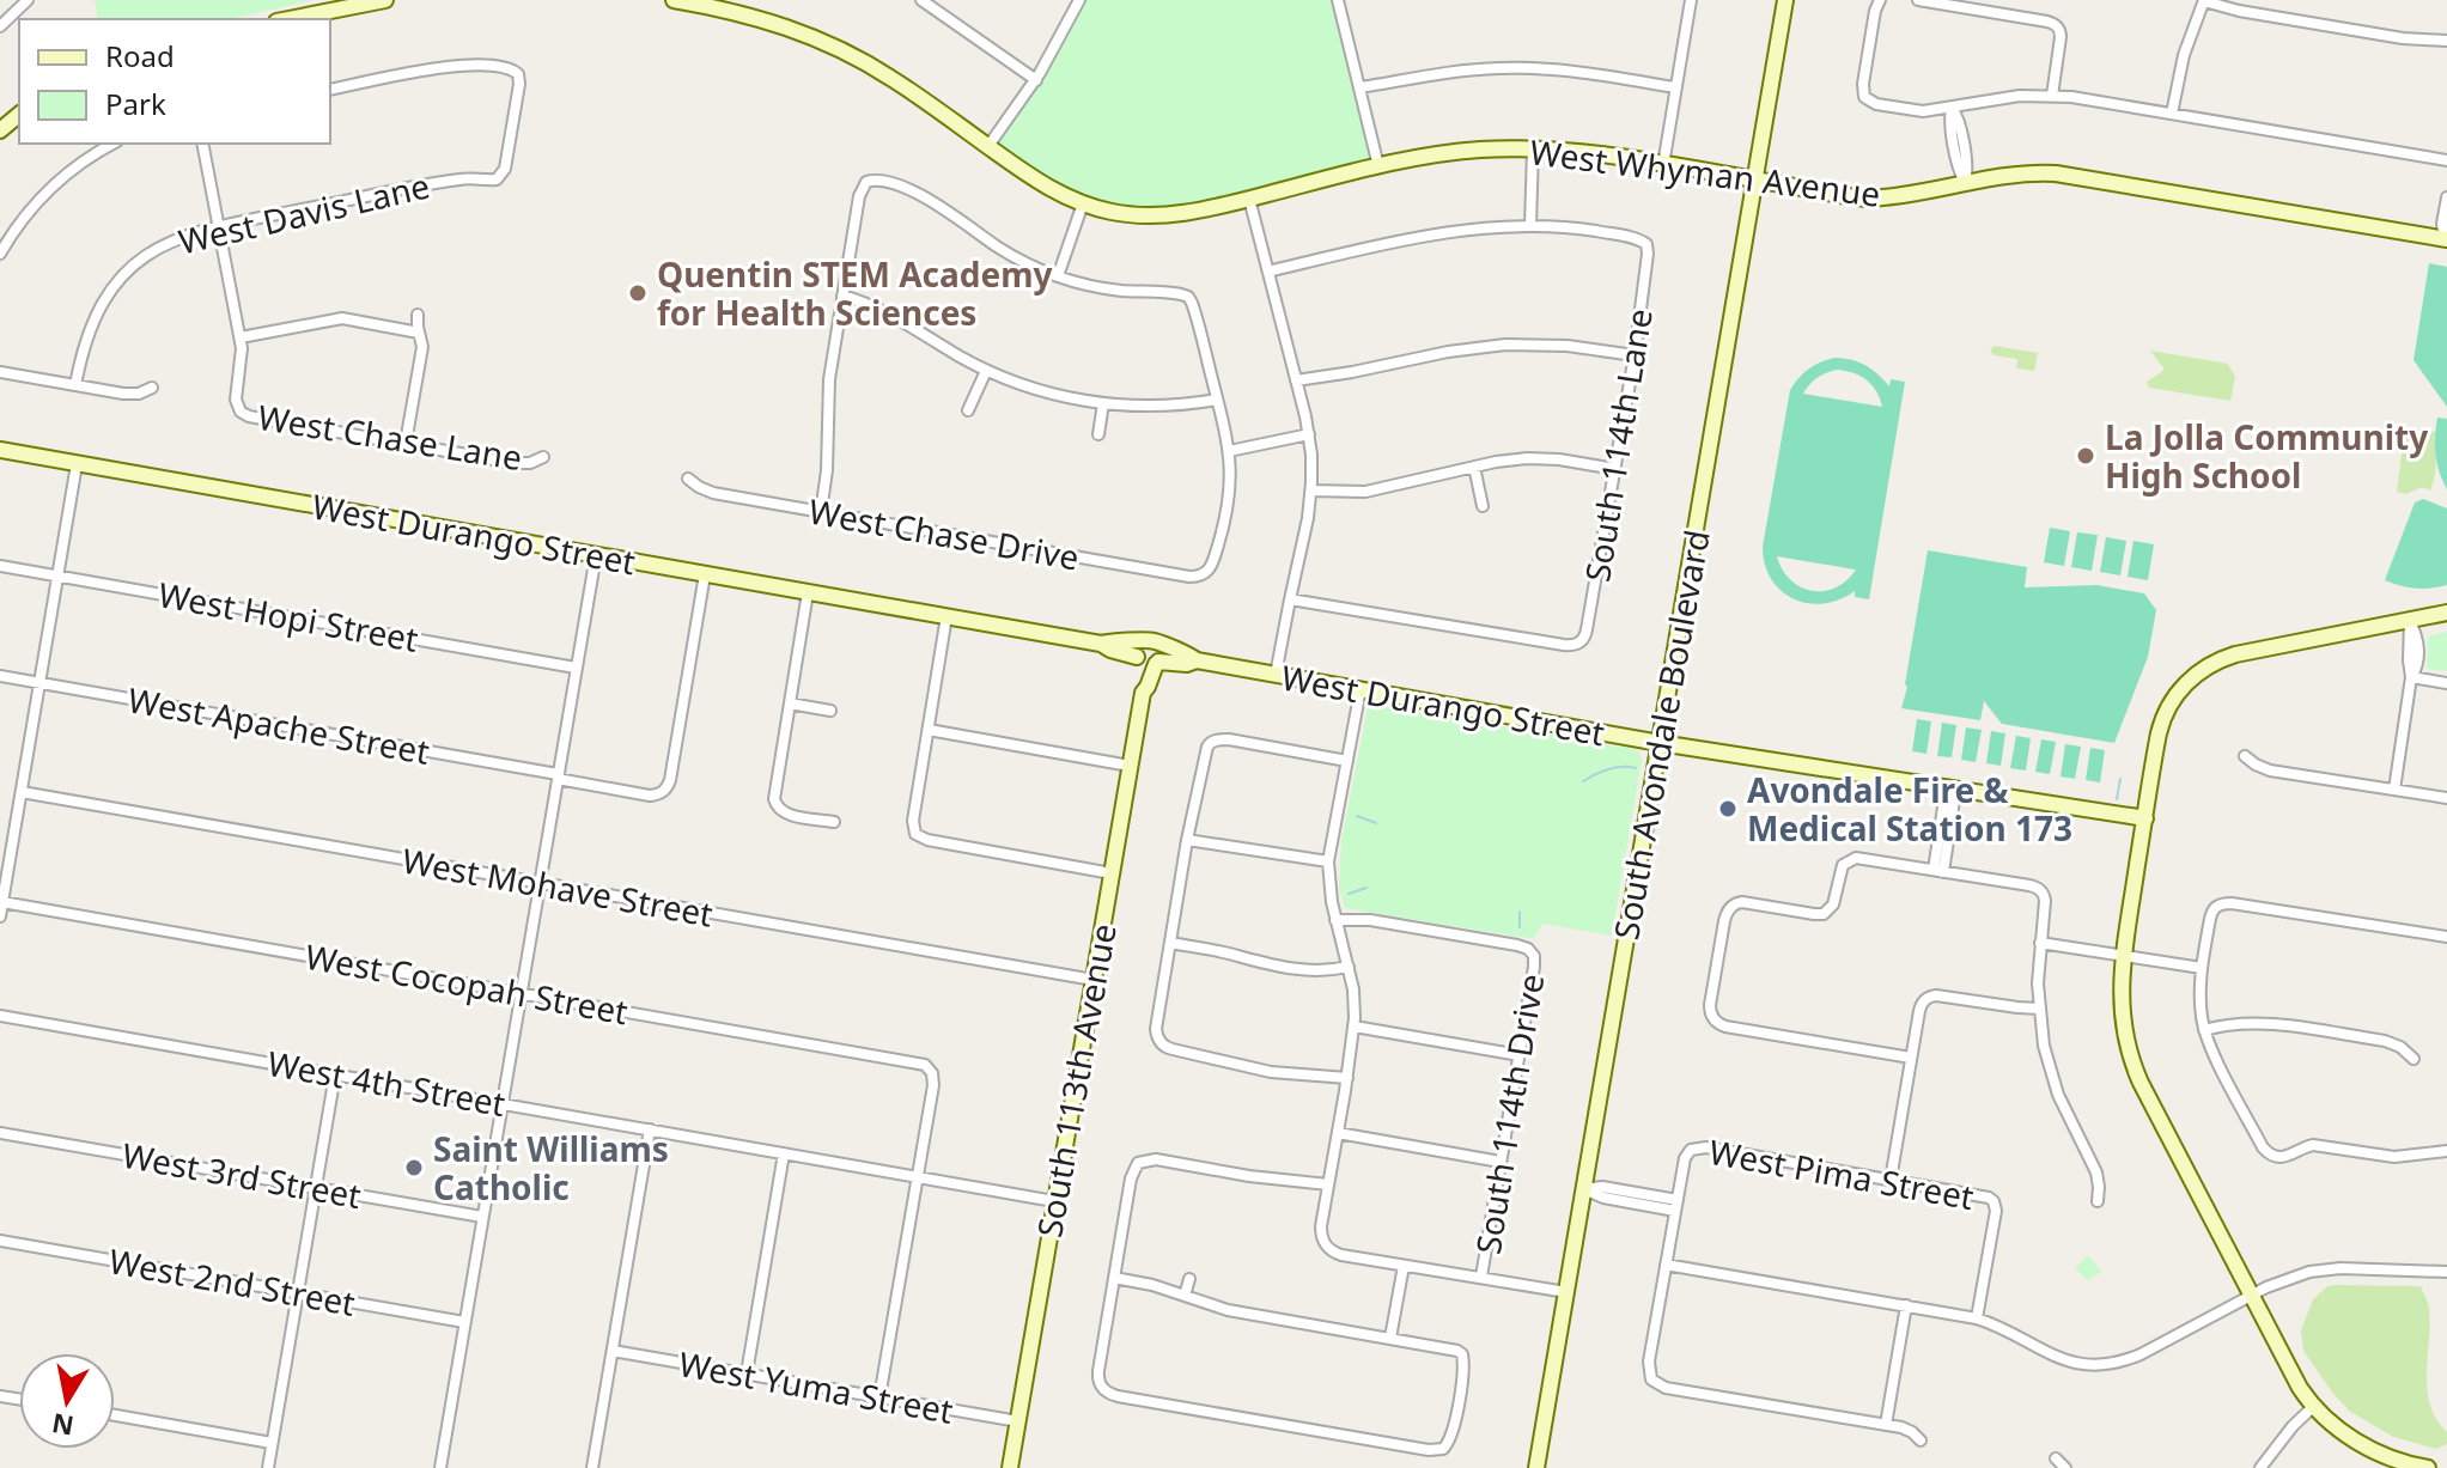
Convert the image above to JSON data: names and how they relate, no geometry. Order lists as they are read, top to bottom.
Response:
{
  "streets": {
    "street": [
      "West Whyman Avenue",
      "West Davis Lane",
      "West Chase Lane",
      "South 114th Lane",
      "West Durango Street",
      "West Chase Drive",
      "West Hopi Street",
      "West Apache Street",
      "South Avondale Boulevard",
      "West Mohave Street",
      "West Cocopah Street",
      "South 113th Avenue",
      "West 4th Street",
      "South 114th Drive",
      "West Pima Street",
      "West 3rd Street",
      "West 2nd Street",
      "West Yuma Street"
    ]
  },
  "crossings": [
    ["West Whyman Avenue", "South Avondale Boulevard"],
    ["West Durango Street", "West Apache Street"],
    ["West Durango Street", "South Avondale Boulevard"],
    ["West Durango Street", "South 113th Avenue"],
    ["South Avondale Boulevard", "West Pima Street"],
    ["West Mohave Street", "South 113th Avenue"],
    ["West Cocopah Street", "West 4th Street"],
    ["South 113th Avenue", "West 4th Street"],
    ["South 113th Avenue", "West Yuma Street"]
  ],
  "places": [
    "Quentin STEM Academy for Health Sciences",
    "La Jolla Community High School",
    "Avondale Fire & Medical Station 173",
    "Saint Williams Catholic"
  ],
  "legend": ["Road", "Park"],
  "north": "bottom"
}
